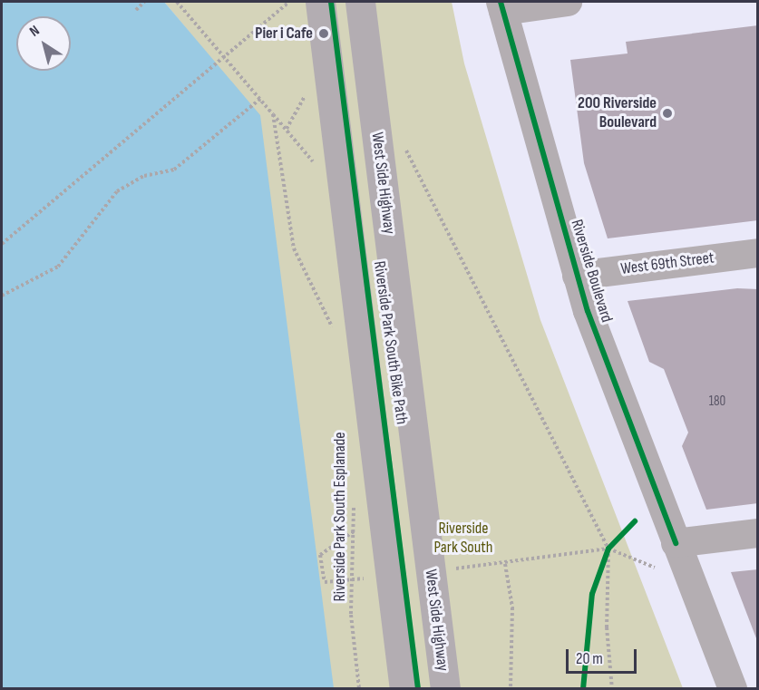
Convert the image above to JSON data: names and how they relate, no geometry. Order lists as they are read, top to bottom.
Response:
{
  "streets": {
    "highway": ["West Side Highway"],
    "street": ["West 69th Street", "Riverside Boulevard"],
    "path": ["Riverside Park South Esplanade"],
    "cycle path": ["Riverside Park South Bike Path"]
  },
  "crossings": [
    ["West 69th Street", "Riverside Boulevard"]
  ],
  "parks": ["Riverside Park South"],
  "places": ["Pier i Cafe", "200 Riverside Boulevard"],
  "house_numbers": ["180"],
  "scale_bar": "20 m",
  "north": "top left"
}
